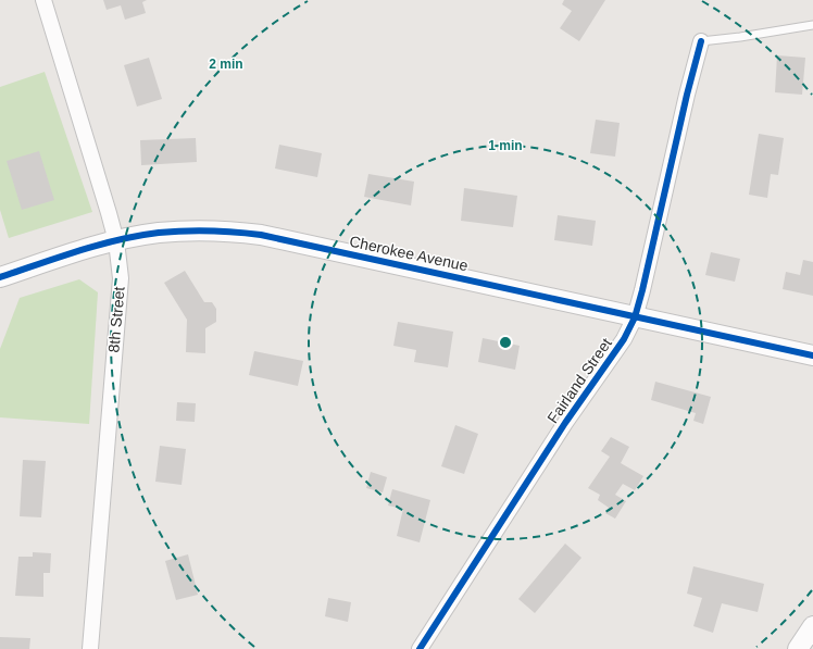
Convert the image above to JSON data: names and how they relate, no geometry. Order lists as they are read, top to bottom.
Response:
{
  "streets": {
    "street": ["Cherokee Avenue", "8th Street", "Fairland Street"]
  },
  "crossings": [
    ["Cherokee Avenue", "8th Street"],
    ["Cherokee Avenue", "Fairland Street"]
  ],
  "rings": ["2 min", "1 min"]
}
